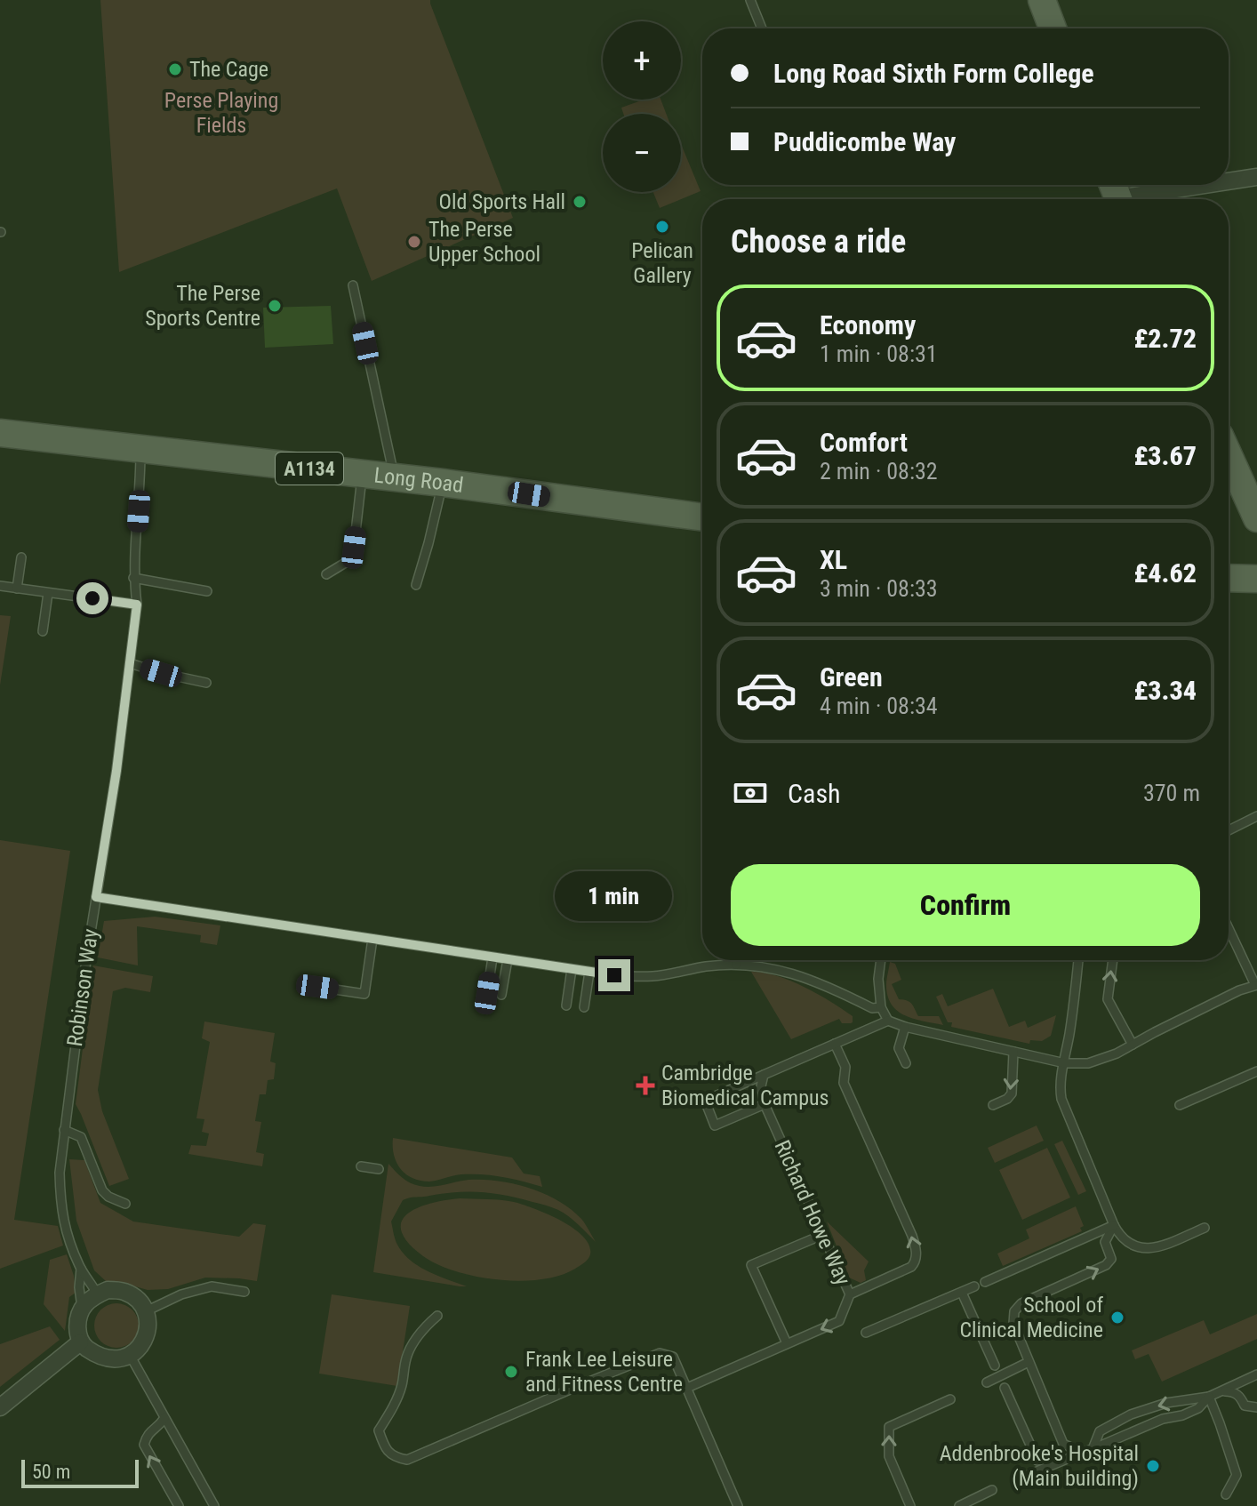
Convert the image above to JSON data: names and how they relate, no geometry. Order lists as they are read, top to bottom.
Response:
{
  "streets": {
    "main road": ["A1134", "Long Road"],
    "lane": ["Robinson Way", "Richard Howe Way"]
  },
  "crossings": [
    ["Long Road", "Robinson Way"]
  ],
  "parks": ["Perse Playing Fields"],
  "places": {
    "other": [
      "The Cage",
      "Old Sports Hall",
      "Pelican Gallery",
      "The Perse Upper School",
      "The Perse Sports Centre",
      "School of Clinical Medicine",
      "Frank Lee Leisure and Fitness Centre",
      "Addenbrooke's Hospital (Main building)"
    ],
    "health": ["Cambridge Biomedical Campus"]
  },
  "scale_bar": "50 m",
  "page": {
    "map_buttons": ["+", "−"],
    "banner": ["Long Road Sixth Form College", "Puddicombe Way"],
    "heading": "Choose a ride",
    "list": [
      {
        "name": "Economy",
        "note": "1 min · 08:31",
        "value": "£2.72"
      },
      {
        "name": "Comfort",
        "note": "2 min · 08:32",
        "value": "£3.67"
      },
      {
        "name": "XL",
        "note": "3 min · 08:33",
        "value": "£4.62"
      },
      {
        "name": "Green",
        "note": "4 min · 08:34",
        "value": "£3.34"
      }
    ],
    "pay": ["Cash", "370 m"],
    "buttons": "Confirm",
    "bubble": "1 min",
    "scale": "50 m"
  }
}
